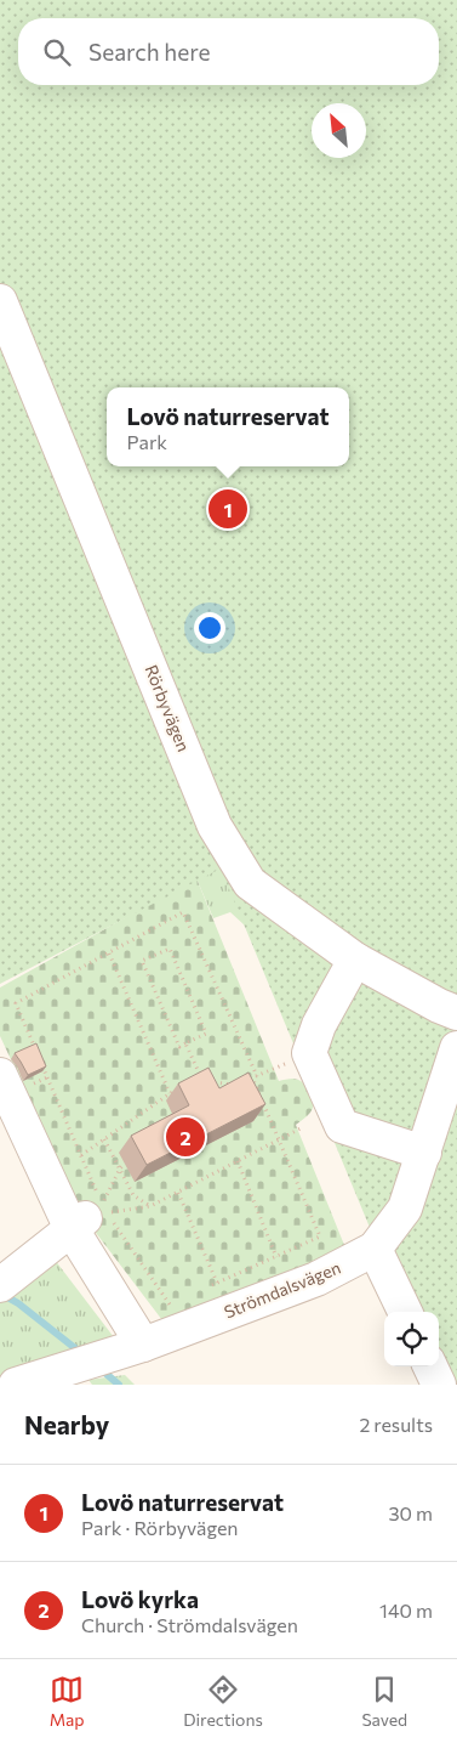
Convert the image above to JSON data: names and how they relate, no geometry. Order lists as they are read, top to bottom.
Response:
{
  "streets": {
    "street": ["Rörbyvägen", "Strömdalsvägen"]
  },
  "north": "top left",
  "page": {
    "search": "Search here",
    "popup": ["Lovö naturreservat", "Park"],
    "pins": ["1", "2"],
    "heading": ["Nearby", "2 results"],
    "list": [
      {
        "mark": "1",
        "name": "Lovö naturreservat",
        "note": "Park · Rörbyvägen",
        "value": "30 m"
      },
      {
        "mark": "2",
        "name": "Lovö kyrka",
        "note": "Church · Strömdalsvägen",
        "value": "140 m"
      }
    ],
    "nav": ["Map", "Directions", "Saved"]
  }
}
